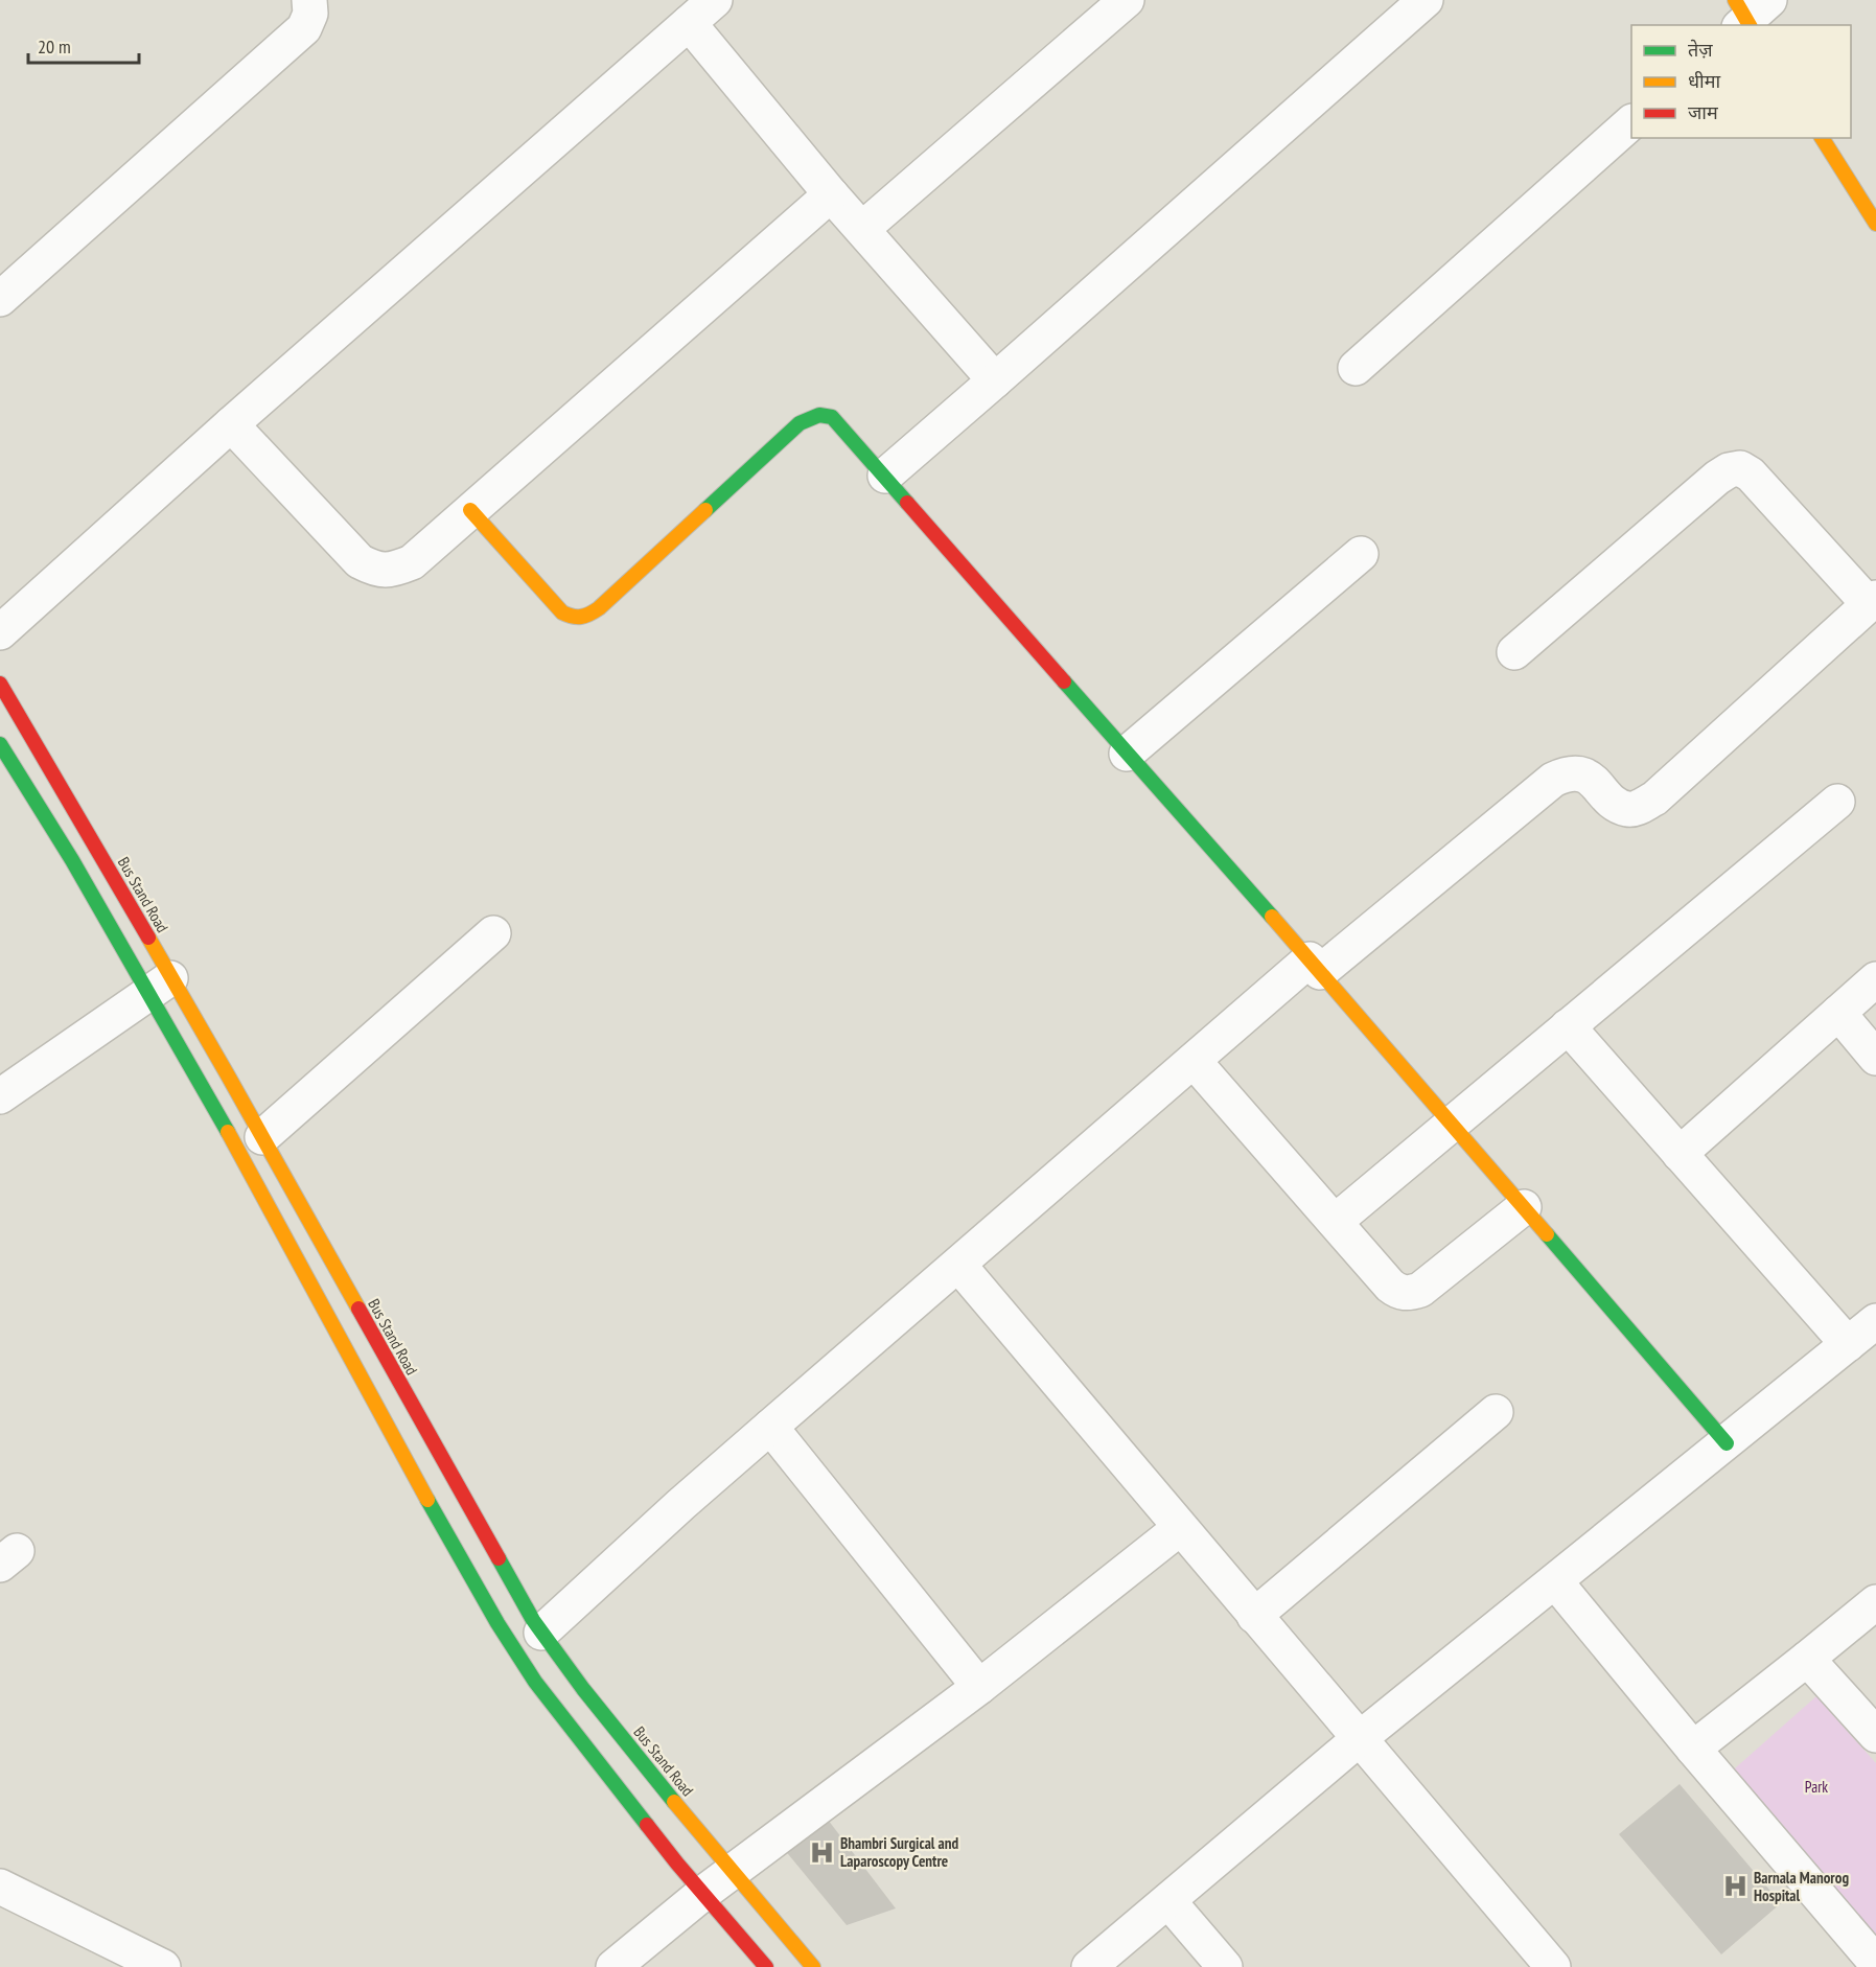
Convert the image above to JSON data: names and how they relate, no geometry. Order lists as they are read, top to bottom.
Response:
{
  "streets": {
    "street": ["Bus Stand Road"]
  },
  "parks": ["Park"],
  "places": {
    "hospital": ["Bhambri Surgical and Laparoscopy Centre", "Barnala Manorog Hospital"]
  },
  "legend": ["तेज़", "धीमा", "जाम"],
  "scale_bar": "20 m"
}
